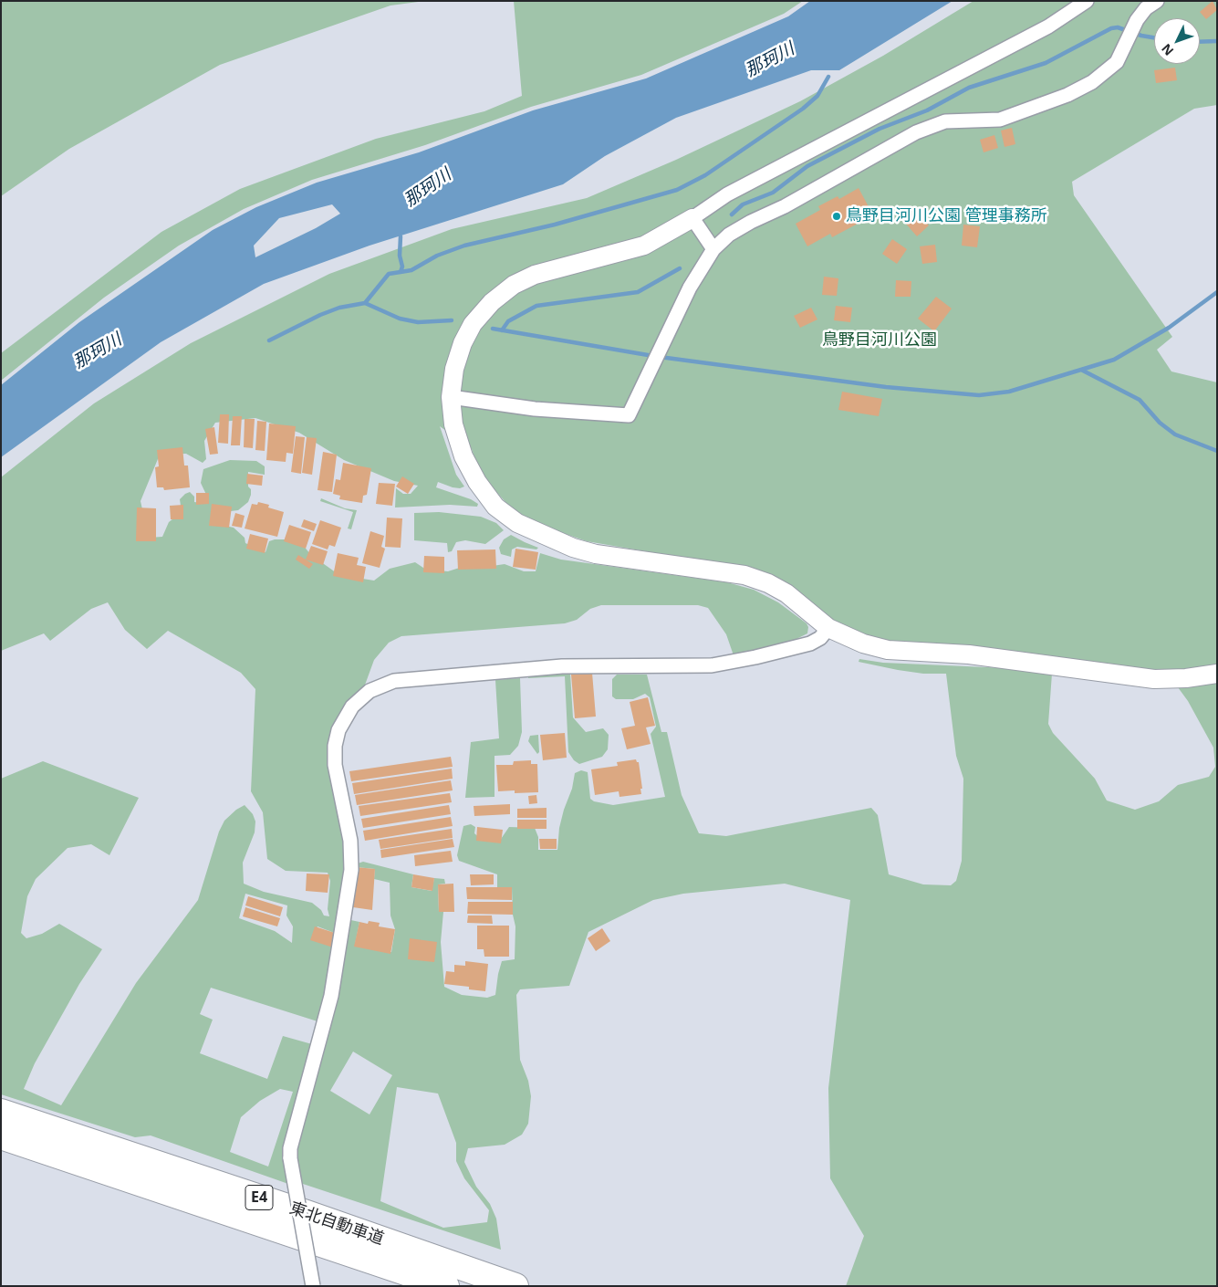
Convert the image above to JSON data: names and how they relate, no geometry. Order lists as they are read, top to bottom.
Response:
{
  "streets": {
    "highway": ["E4", "東北自動車道"]
  },
  "water": ["那珂川"],
  "parks": ["鳥野目河川公園"],
  "places": ["鳥野目河川公園 管理事務所"],
  "north": "bottom left"
}
